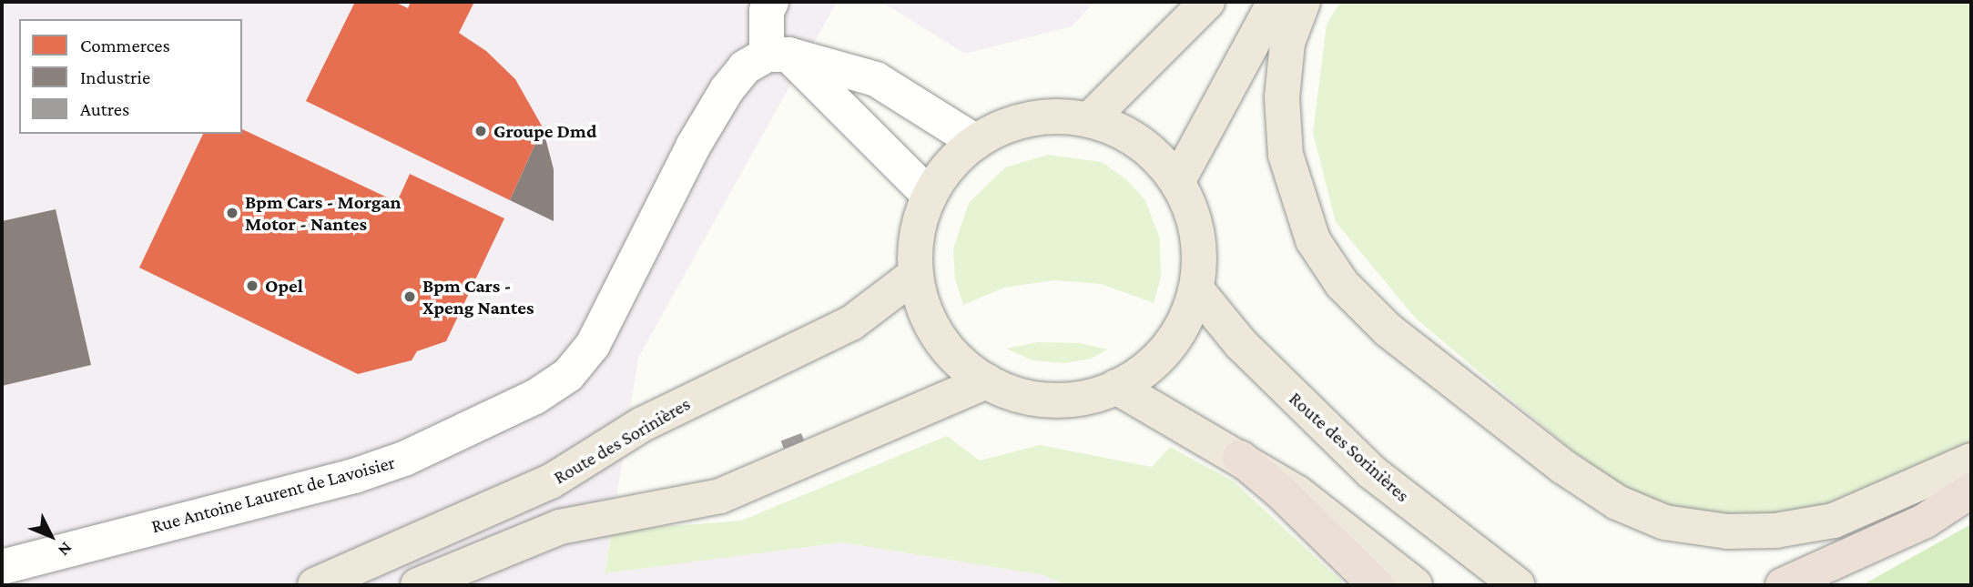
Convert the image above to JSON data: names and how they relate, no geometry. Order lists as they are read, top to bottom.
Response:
{
  "streets": {
    "main road": ["Route des Sorinières"],
    "street": ["Rue Antoine Laurent de Lavoisier"]
  },
  "places": [
    "Groupe Dmd",
    "Bpm Cars - Morgan Motor - Nantes",
    "Opel",
    "Bpm Cars - Xpeng Nantes"
  ],
  "legend": ["Commerces", "Industrie", "Autres"],
  "north": "bottom right"
}
